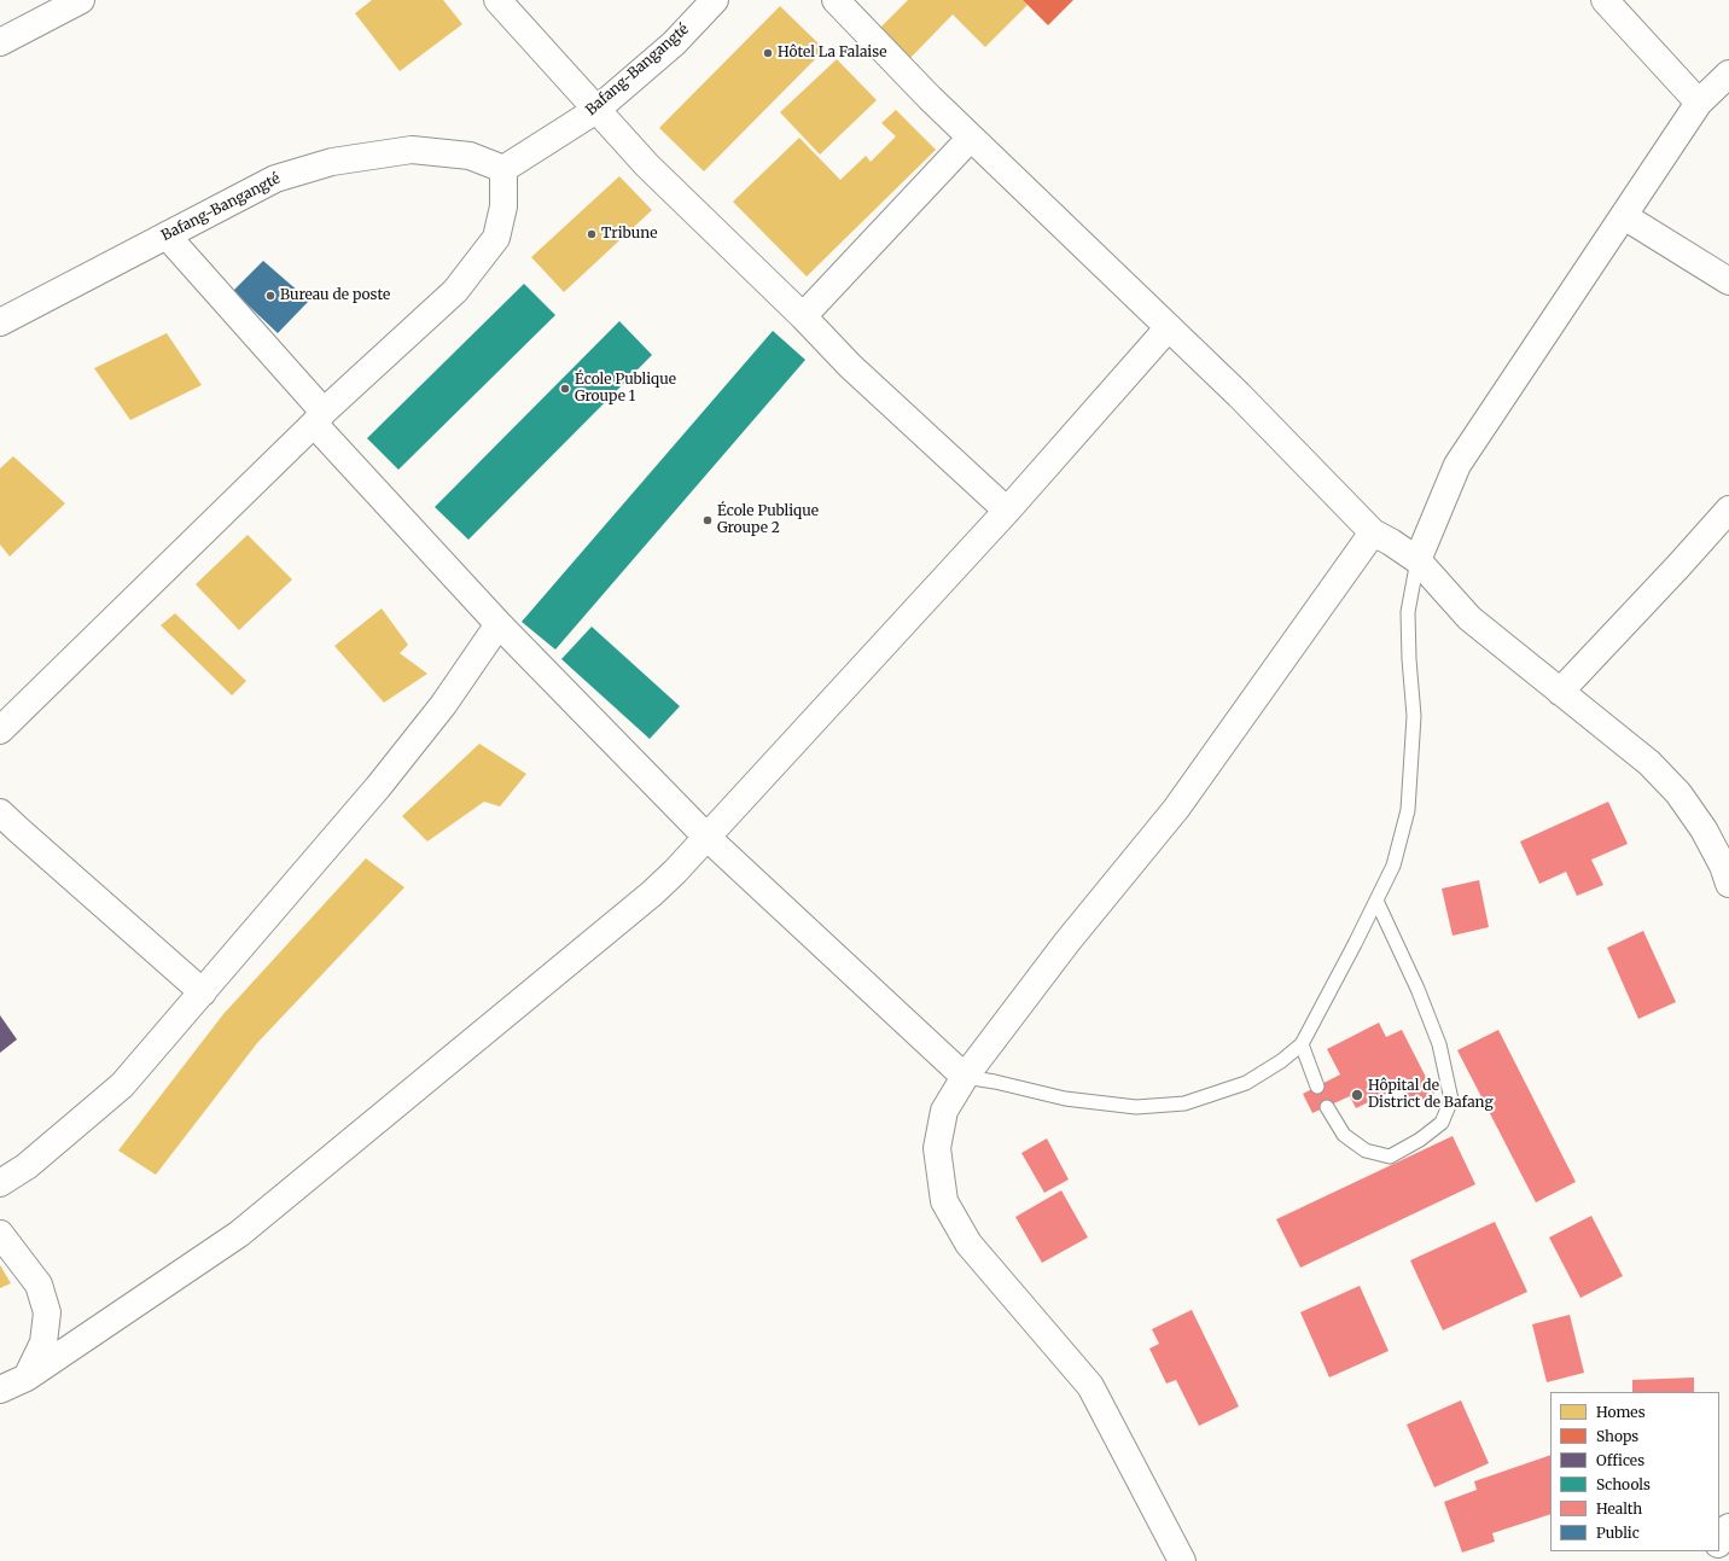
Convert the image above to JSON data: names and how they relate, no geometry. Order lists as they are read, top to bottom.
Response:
{
  "streets": {
    "street": ["Bafang-Bangangté"]
  },
  "places": [
    "Hôtel La Falaise",
    "Tribune",
    "Bureau de poste",
    "École Publique Groupe 1",
    "École Publique Groupe 2",
    "Hôpital de District de Bafang"
  ],
  "legend": [
    "Homes",
    "Shops",
    "Offices",
    "Schools",
    "Health",
    "Public"
  ]
}
